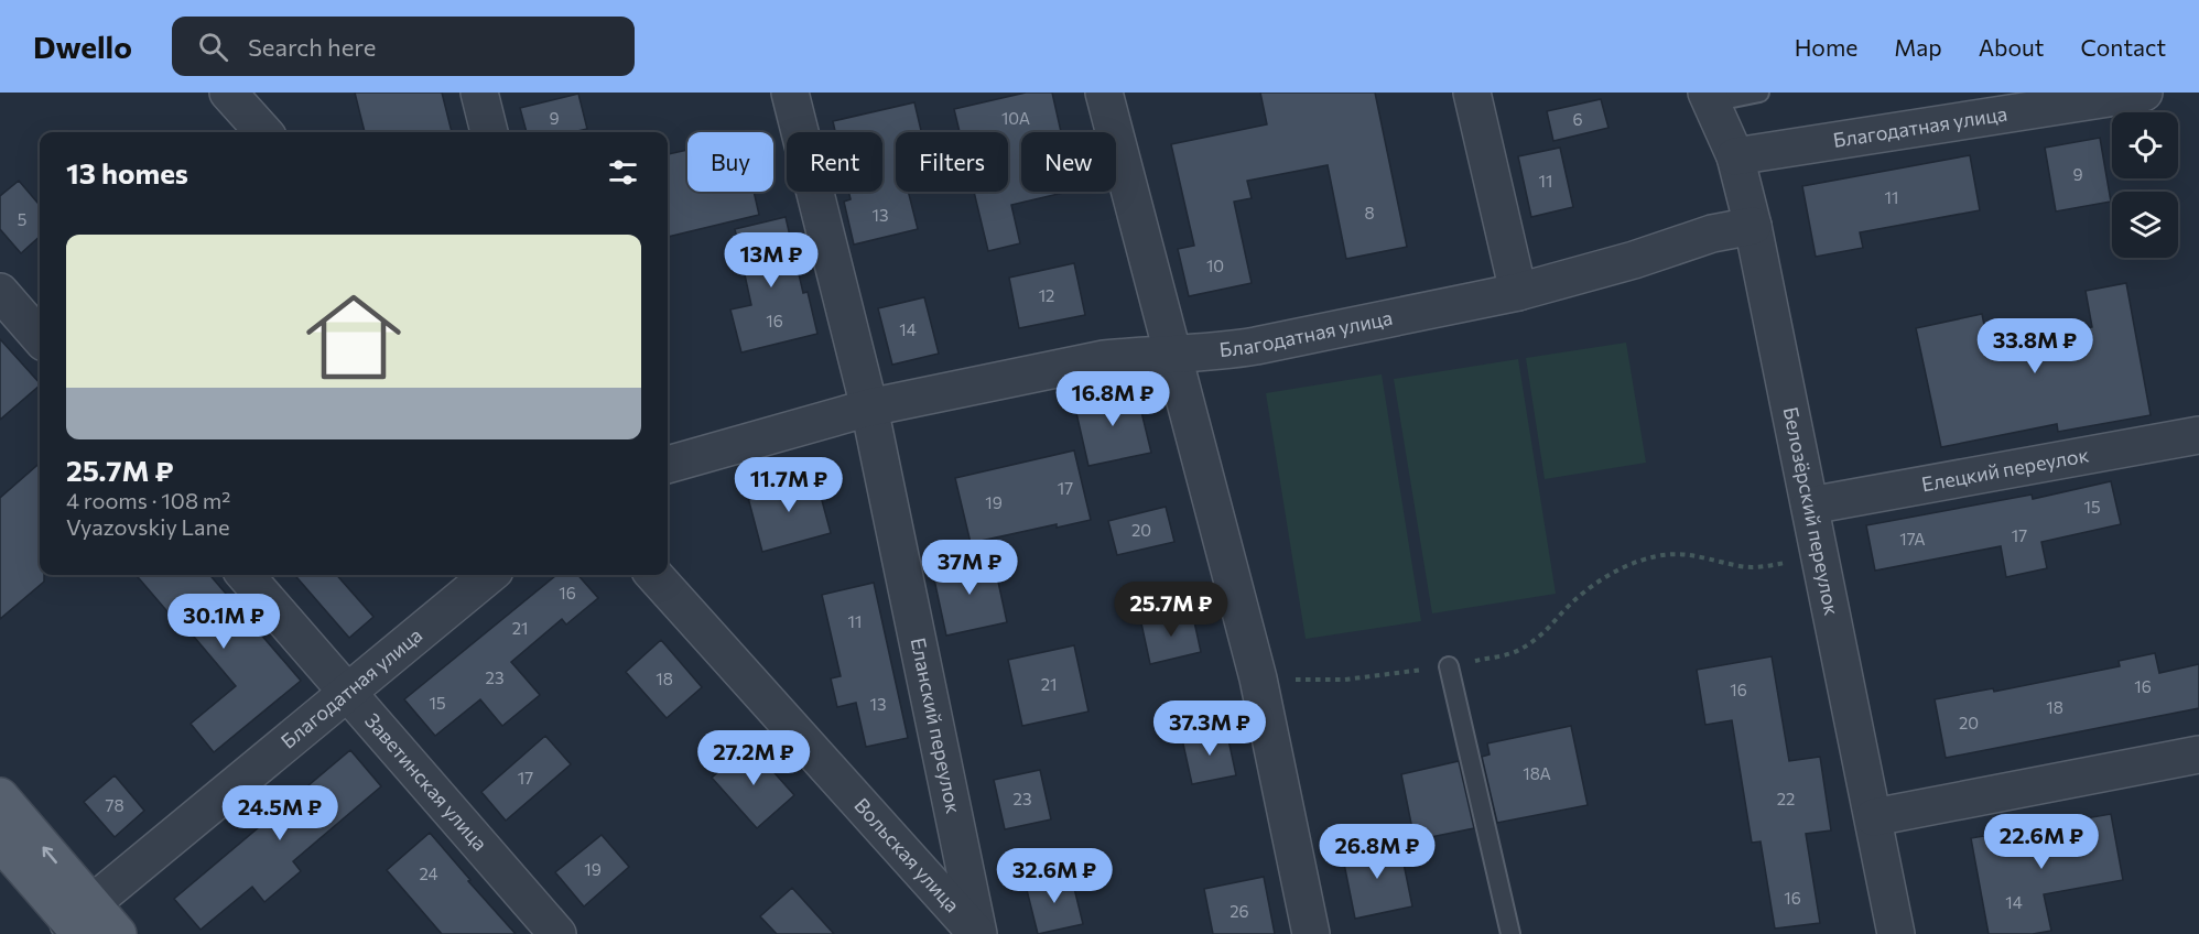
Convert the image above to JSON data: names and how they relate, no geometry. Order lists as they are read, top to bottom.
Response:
{
  "streets": {
    "street": [
      "Благодатная улица",
      "Елецкий переулок",
      "Белозёрский переулок",
      "Еланский переулок",
      "Заветинская улица",
      "Вольская улица"
    ]
  },
  "crossings": [
    ["Благодатная улица", "Белозёрский переулок"],
    ["Благодатная улица", "Еланский переулок"],
    ["Благодатная улица", "Заветинская улица"],
    ["Елецкий переулок", "Белозёрский переулок"],
    ["Еланский переулок", "Вольская улица"]
  ],
  "house_numbers": [
    "9",
    "10А",
    "6",
    "9",
    "11",
    "11",
    "8",
    "13",
    "5",
    "10",
    "12",
    "16",
    "14",
    "17",
    "19",
    "15",
    "20",
    "17",
    "17А",
    "16",
    "11",
    "21",
    "23",
    "18",
    "21",
    "16",
    "16",
    "15",
    "13",
    "18",
    "20",
    "18А",
    "17",
    "23",
    "22",
    "78",
    "19",
    "24",
    "16",
    "14",
    "26"
  ],
  "page": {
    "header": "Dwello",
    "search": "Search here",
    "nav": [
      "Home",
      "Map",
      "About",
      "Contact"
    ],
    "chip": [
      "Buy",
      "Rent",
      "Filters",
      "New"
    ],
    "heading": "13 homes",
    "list": [
      {
        "name": "25.7M ₽",
        "note": "4 rooms · 108 m² · Vyazovskiy Lane"
      }
    ],
    "price": [
      "13M ₽",
      "33.8M ₽",
      "16.8M ₽",
      "11.7M ₽",
      "37M ₽",
      "25.7M ₽",
      "30.1M ₽",
      "37.3M ₽",
      "27.2M ₽",
      "24.5M ₽",
      "22.6M ₽",
      "26.8M ₽",
      "32.6M ₽"
    ]
  }
}
